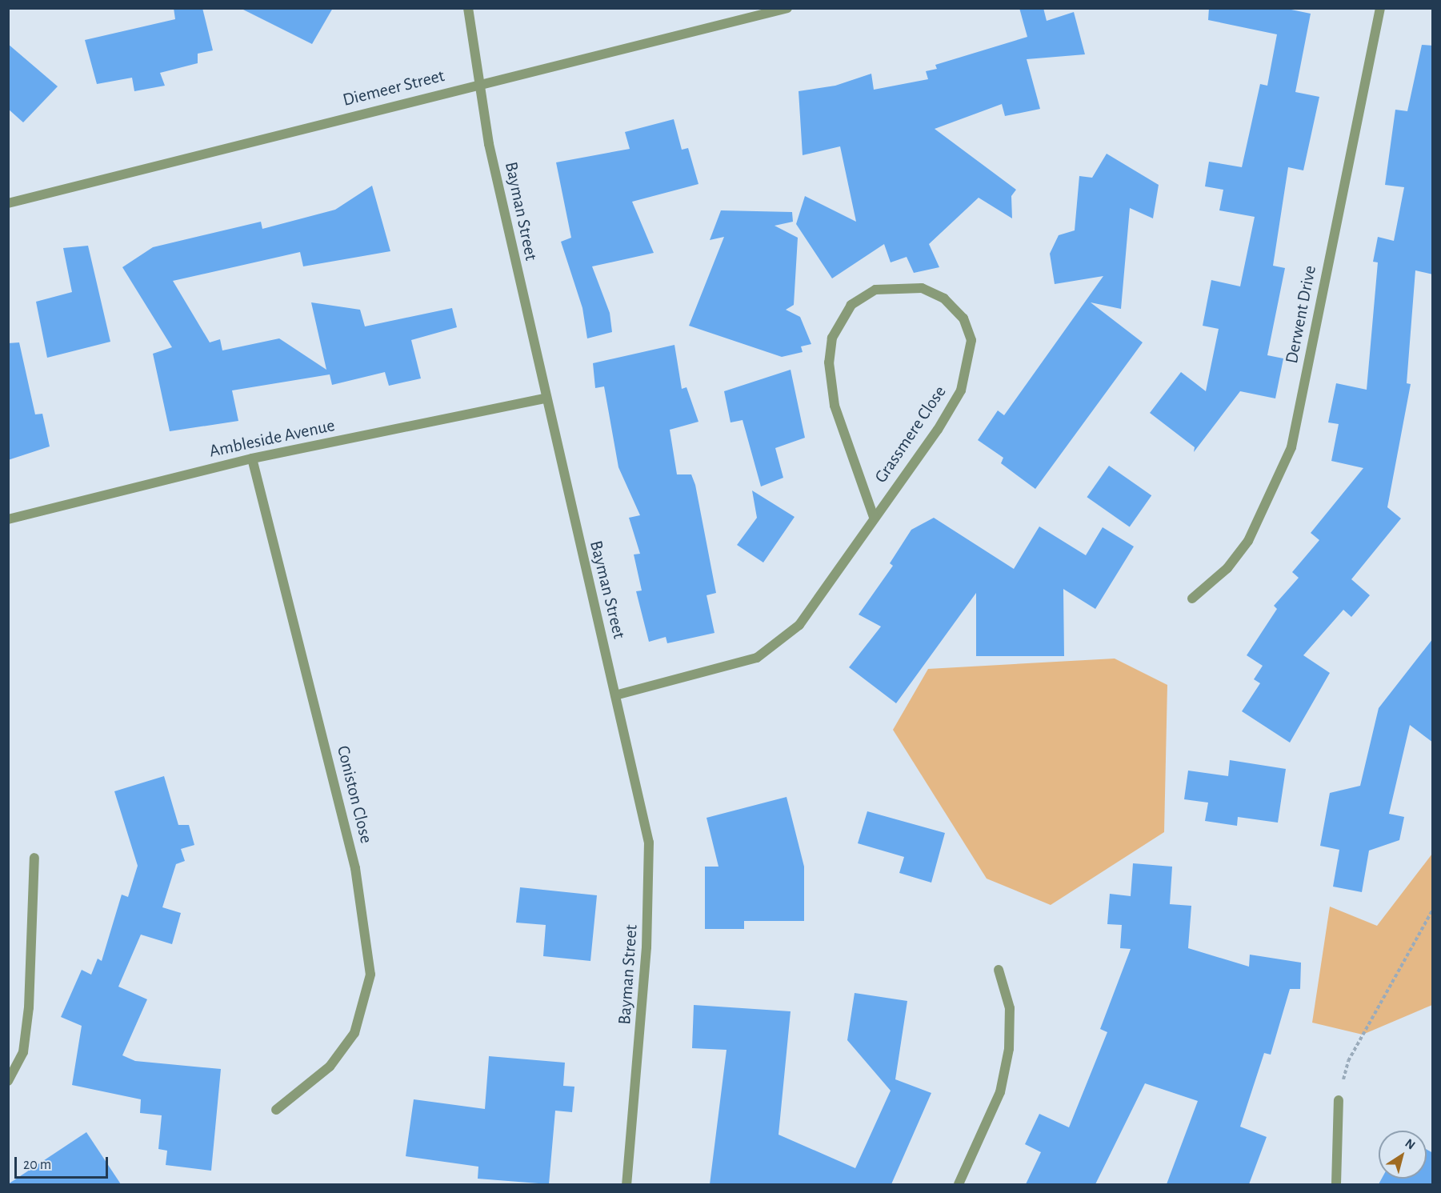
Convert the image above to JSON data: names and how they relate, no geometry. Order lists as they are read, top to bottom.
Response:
{
  "streets": {
    "street": [
      "Diemeer Street",
      "Bayman Street",
      "Derwent Drive",
      "Grassmere Close",
      "Ambleside Avenue",
      "Coniston Close"
    ]
  },
  "crossings": [
    ["Diemeer Street", "Bayman Street"],
    ["Bayman Street", "Grassmere Close"],
    ["Bayman Street", "Ambleside Avenue"],
    ["Ambleside Avenue", "Coniston Close"]
  ],
  "scale_bar": "20 m",
  "north": "top right"
}
